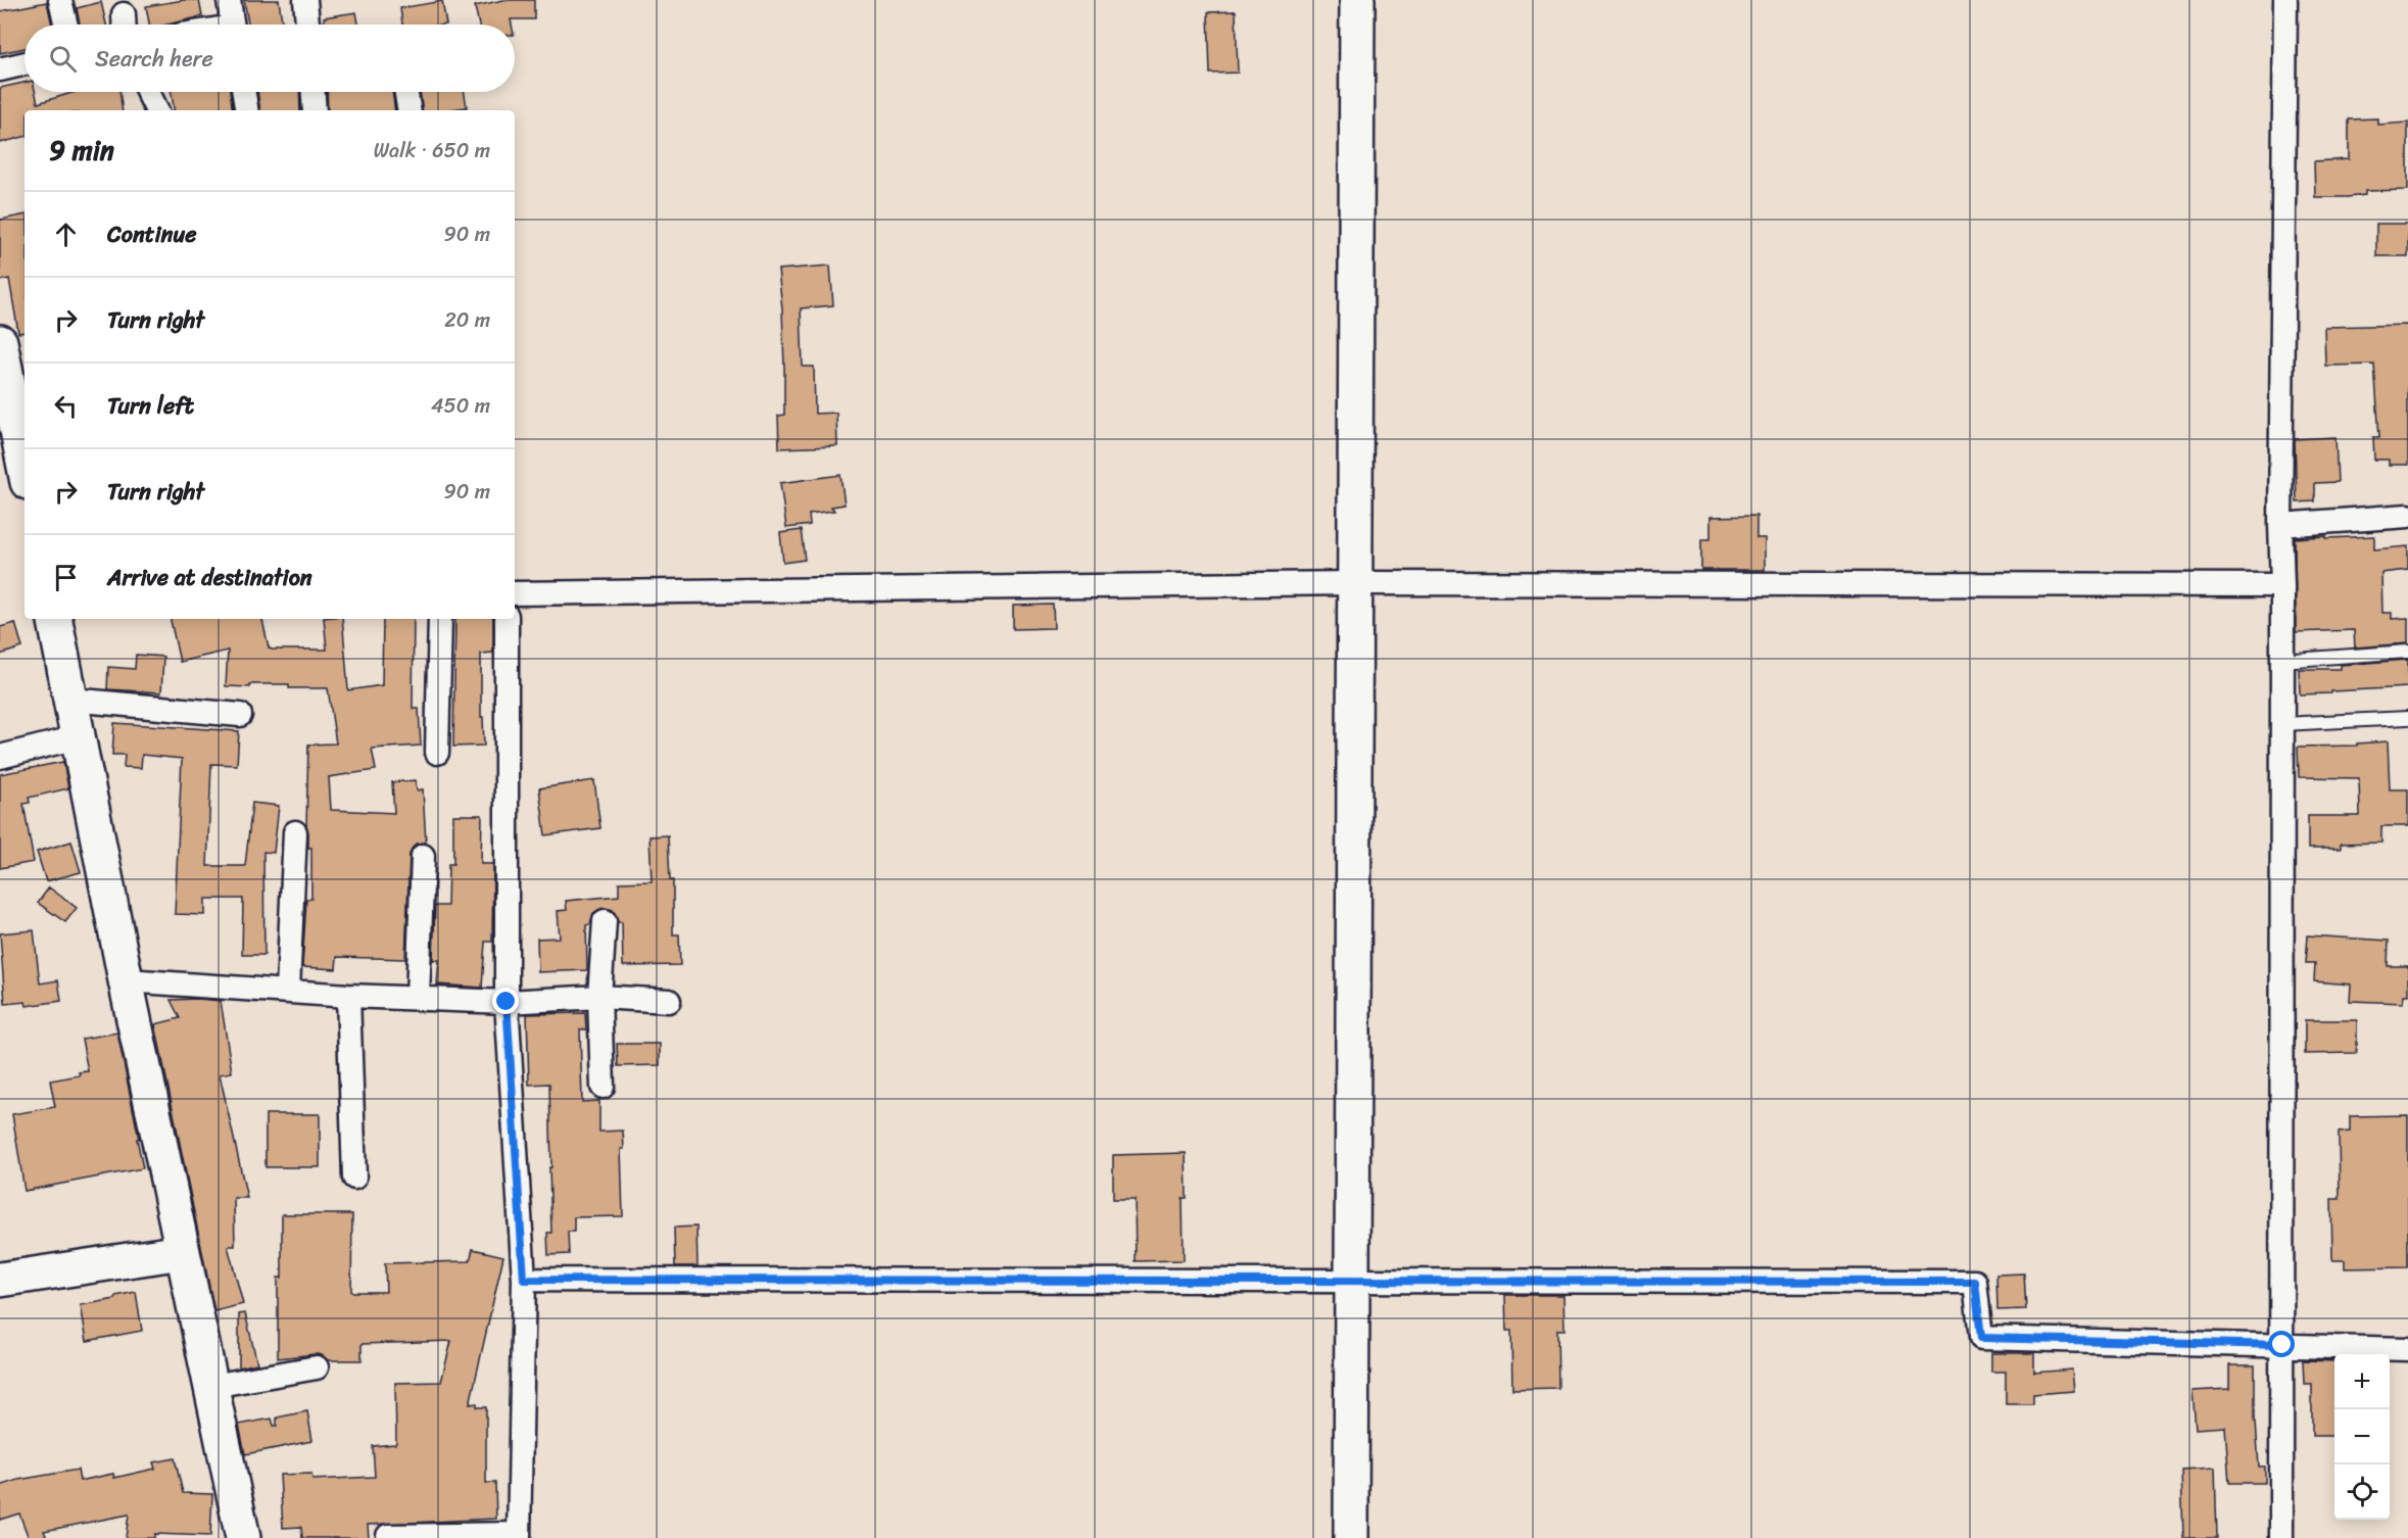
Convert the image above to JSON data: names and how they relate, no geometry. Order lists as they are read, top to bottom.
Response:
{
  "page": {
    "search": "Search here",
    "heading": ["9 min", "Walk · 650 m"],
    "list": [
      ["Continue", "90 m"],
      ["Turn right", "20 m"],
      ["Turn left", "450 m"],
      ["Turn right", "90 m"],
      "Arrive at destination"
    ],
    "map_buttons": ["+", "−"]
  }
}
